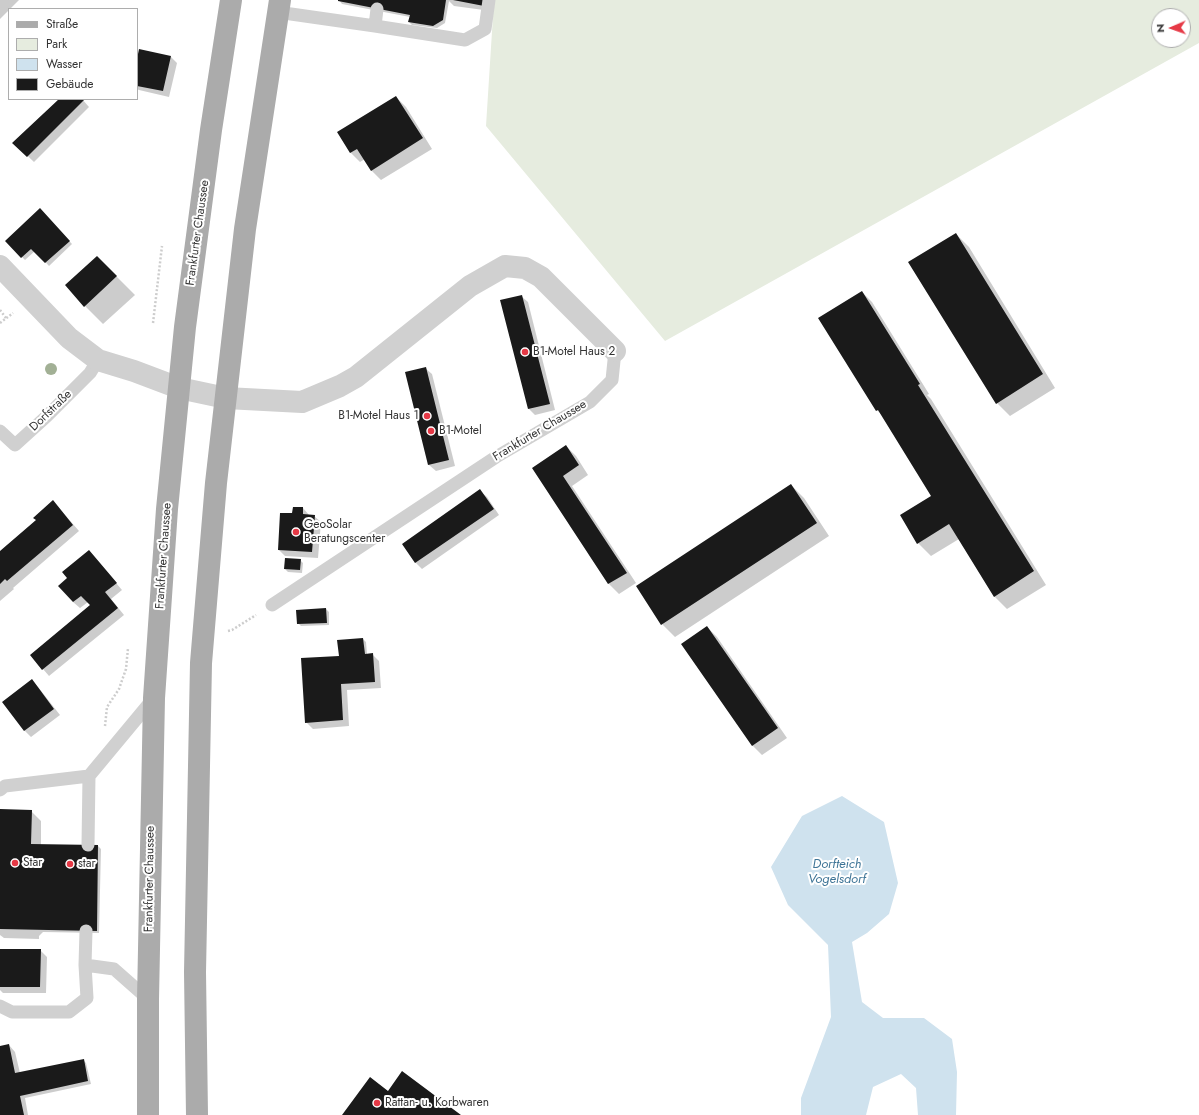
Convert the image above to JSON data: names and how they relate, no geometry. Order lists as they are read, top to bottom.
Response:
{
  "streets": {
    "main road": ["Frankfurter Chaussee"],
    "lane": ["Dorfstraße"]
  },
  "water": ["Dorfteich Vogelsdorf"],
  "places": [
    "B1-Motel Haus 2",
    "B1-Motel Haus 1",
    "B1-Motel",
    "GeoSolar Beratungscenter",
    "Star",
    "star",
    "Rattan- u. Korbwaren"
  ],
  "legend": [
    "Straße",
    "Park",
    "Wasser",
    "Gebäude"
  ],
  "north": "left"
}
